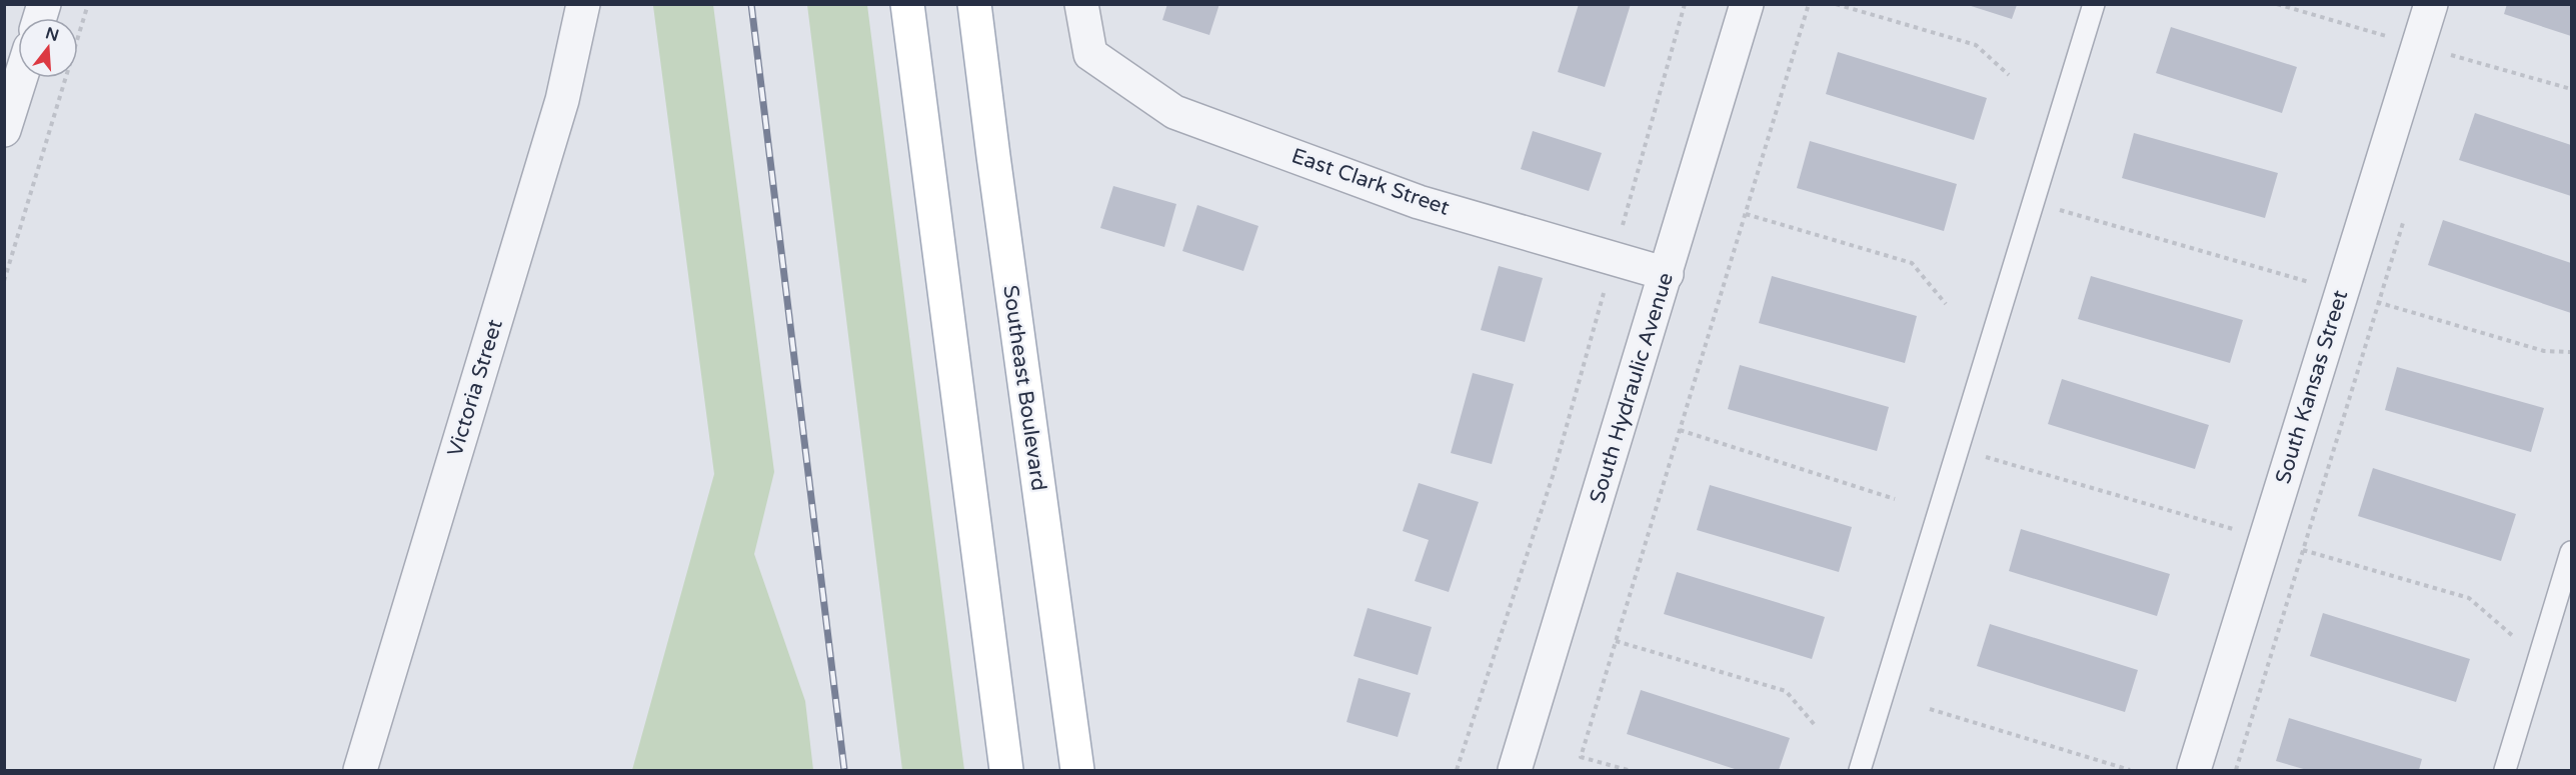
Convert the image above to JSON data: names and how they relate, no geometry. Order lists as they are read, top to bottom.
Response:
{
  "streets": {
    "main road": ["Southeast Boulevard"],
    "street": [
      "East Clark Street",
      "South Kansas Street",
      "Victoria Street",
      "South Hydraulic Avenue"
    ]
  },
  "crossings": [
    ["East Clark Street", "South Hydraulic Avenue"]
  ],
  "north": "top"
}
